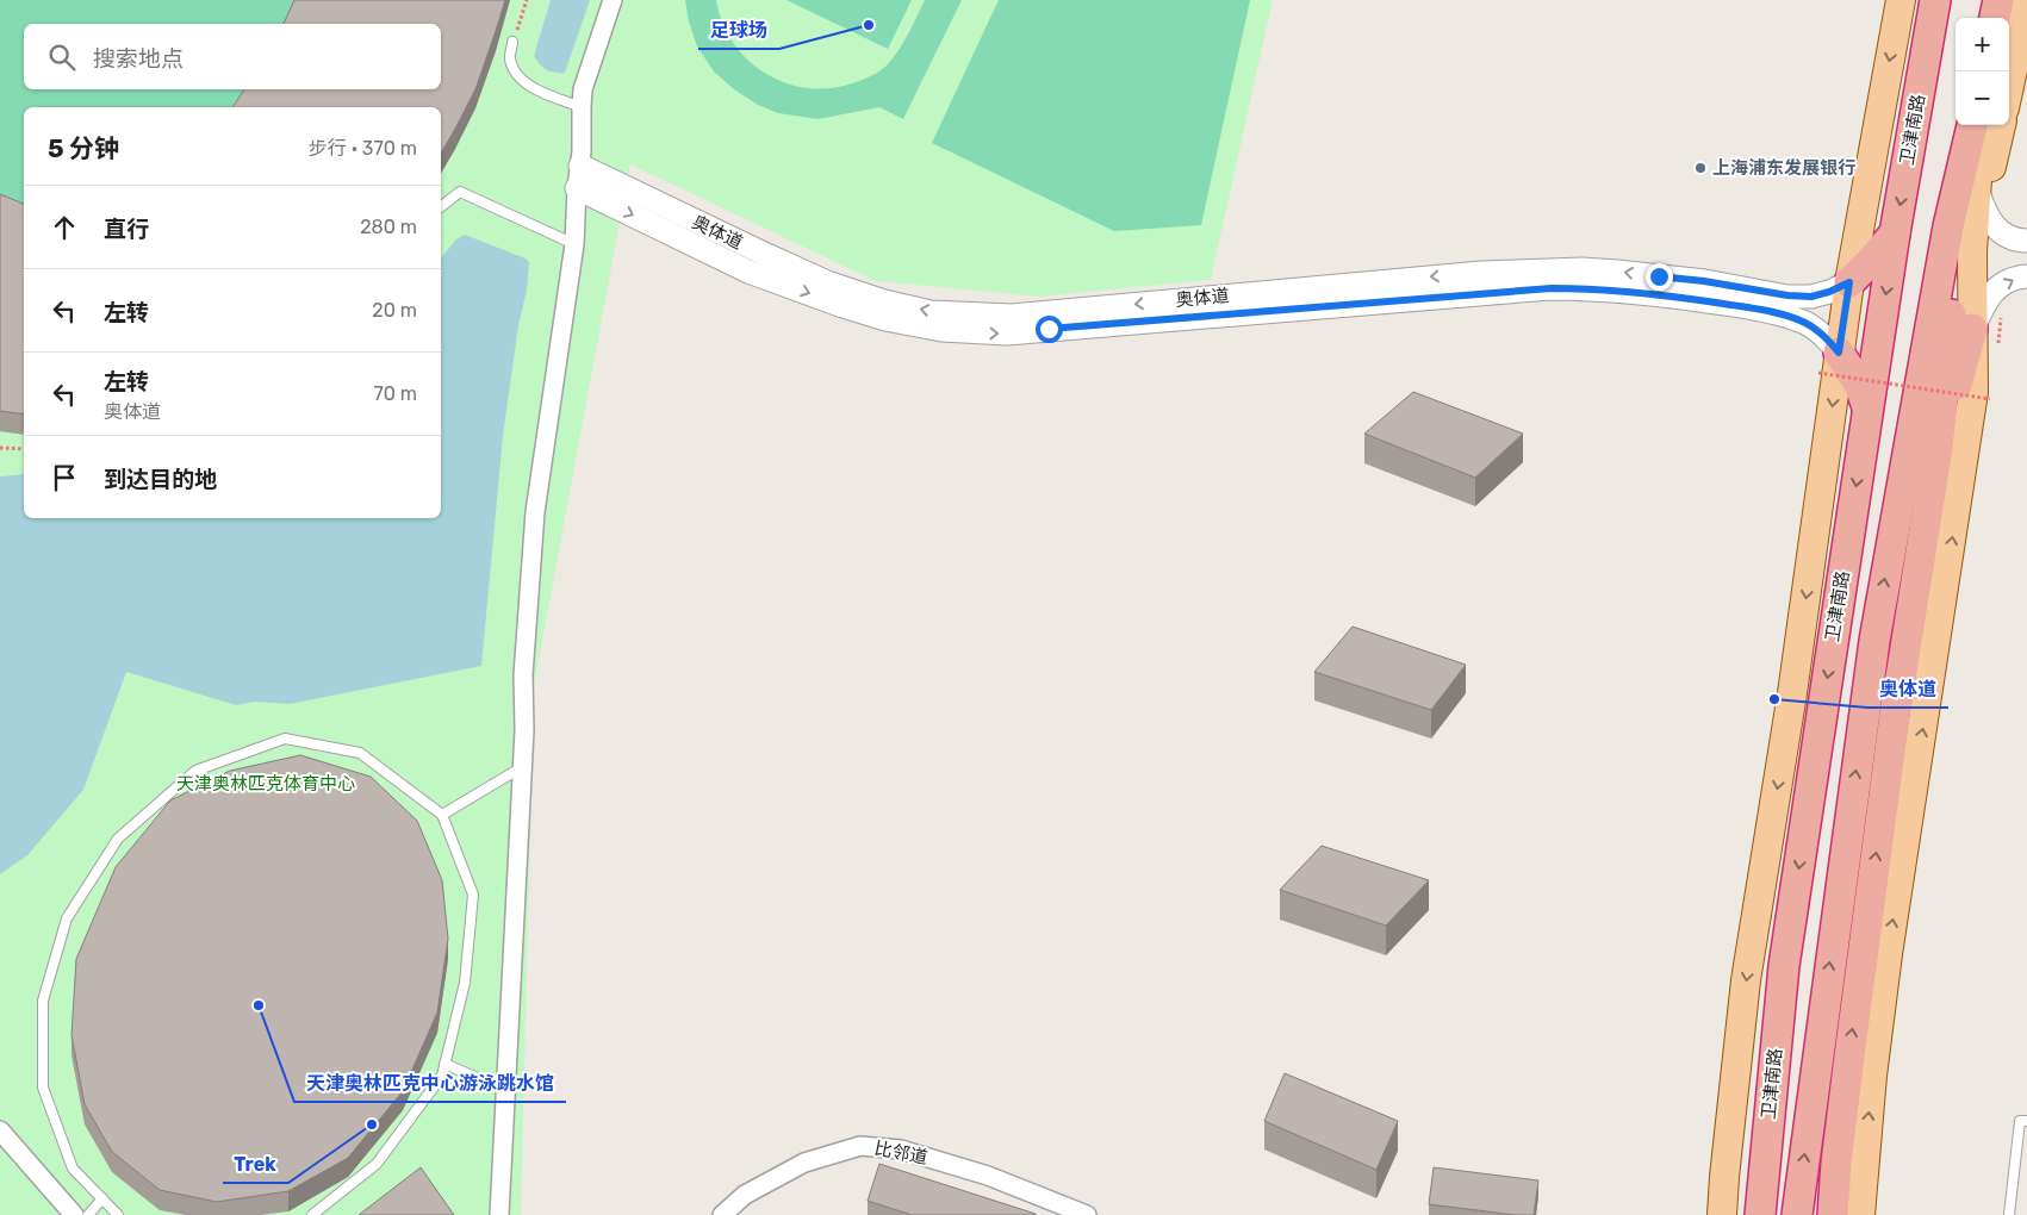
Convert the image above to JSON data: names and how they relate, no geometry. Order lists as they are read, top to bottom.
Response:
{
  "streets": {
    "highway": ["卫津南路"],
    "street": ["奥体道", "比邻道"]
  },
  "parks": ["天津奥林匹克体育中心"],
  "places": [
    "足球场",
    "上海浦东发展银行",
    "奥体道",
    "天津奥林匹克中心游泳跳水馆",
    "Trek"
  ],
  "page": {
    "map_buttons": ["+", "−"],
    "search": "搜索地点",
    "heading": ["5 分钟", "步行 · 370 m"],
    "list": [
      ["直行", "280 m"],
      ["左转", "20 m"],
      ["左转", "奥体道", "70 m"],
      "到达目的地"
    ]
  }
}
